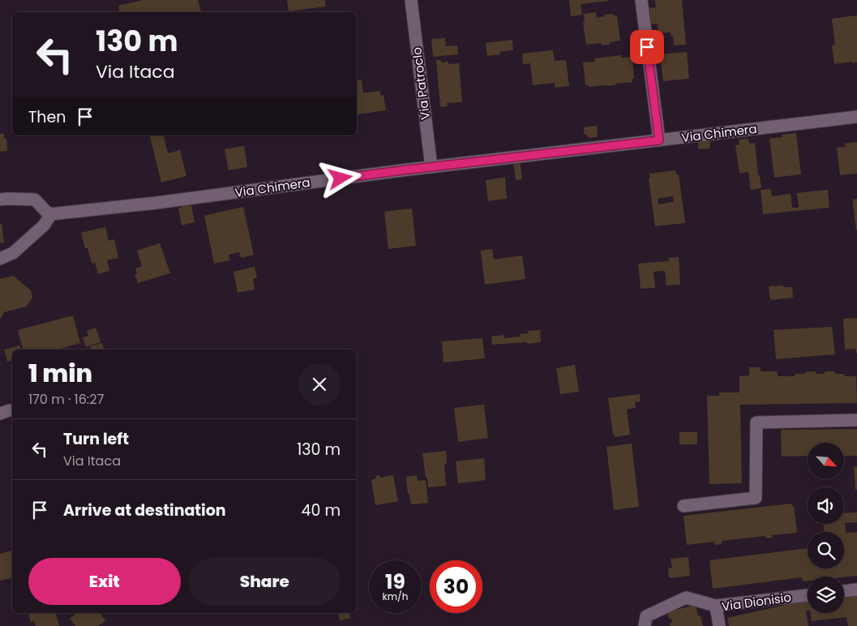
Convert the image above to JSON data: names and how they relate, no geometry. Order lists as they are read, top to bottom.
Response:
{
  "streets": {
    "street": ["Via Patroclo", "Via Chimera", "Via Dionisio"]
  },
  "crossings": [
    ["Via Patroclo", "Via Chimera"]
  ],
  "north": "bottom right",
  "page": {
    "turn": ["130 m", "Via Itaca"],
    "then": "Then",
    "heading": ["1 min", "170 m · 16:27"],
    "list": [
      {
        "name": "Turn left",
        "note": "Via Itaca",
        "value": "130 m"
      },
      {
        "name": "Arrive at destination",
        "value": "40 m"
      }
    ],
    "buttons": ["Exit", "Share"],
    "speed": "19 km/h",
    "limit": "30"
  }
}
